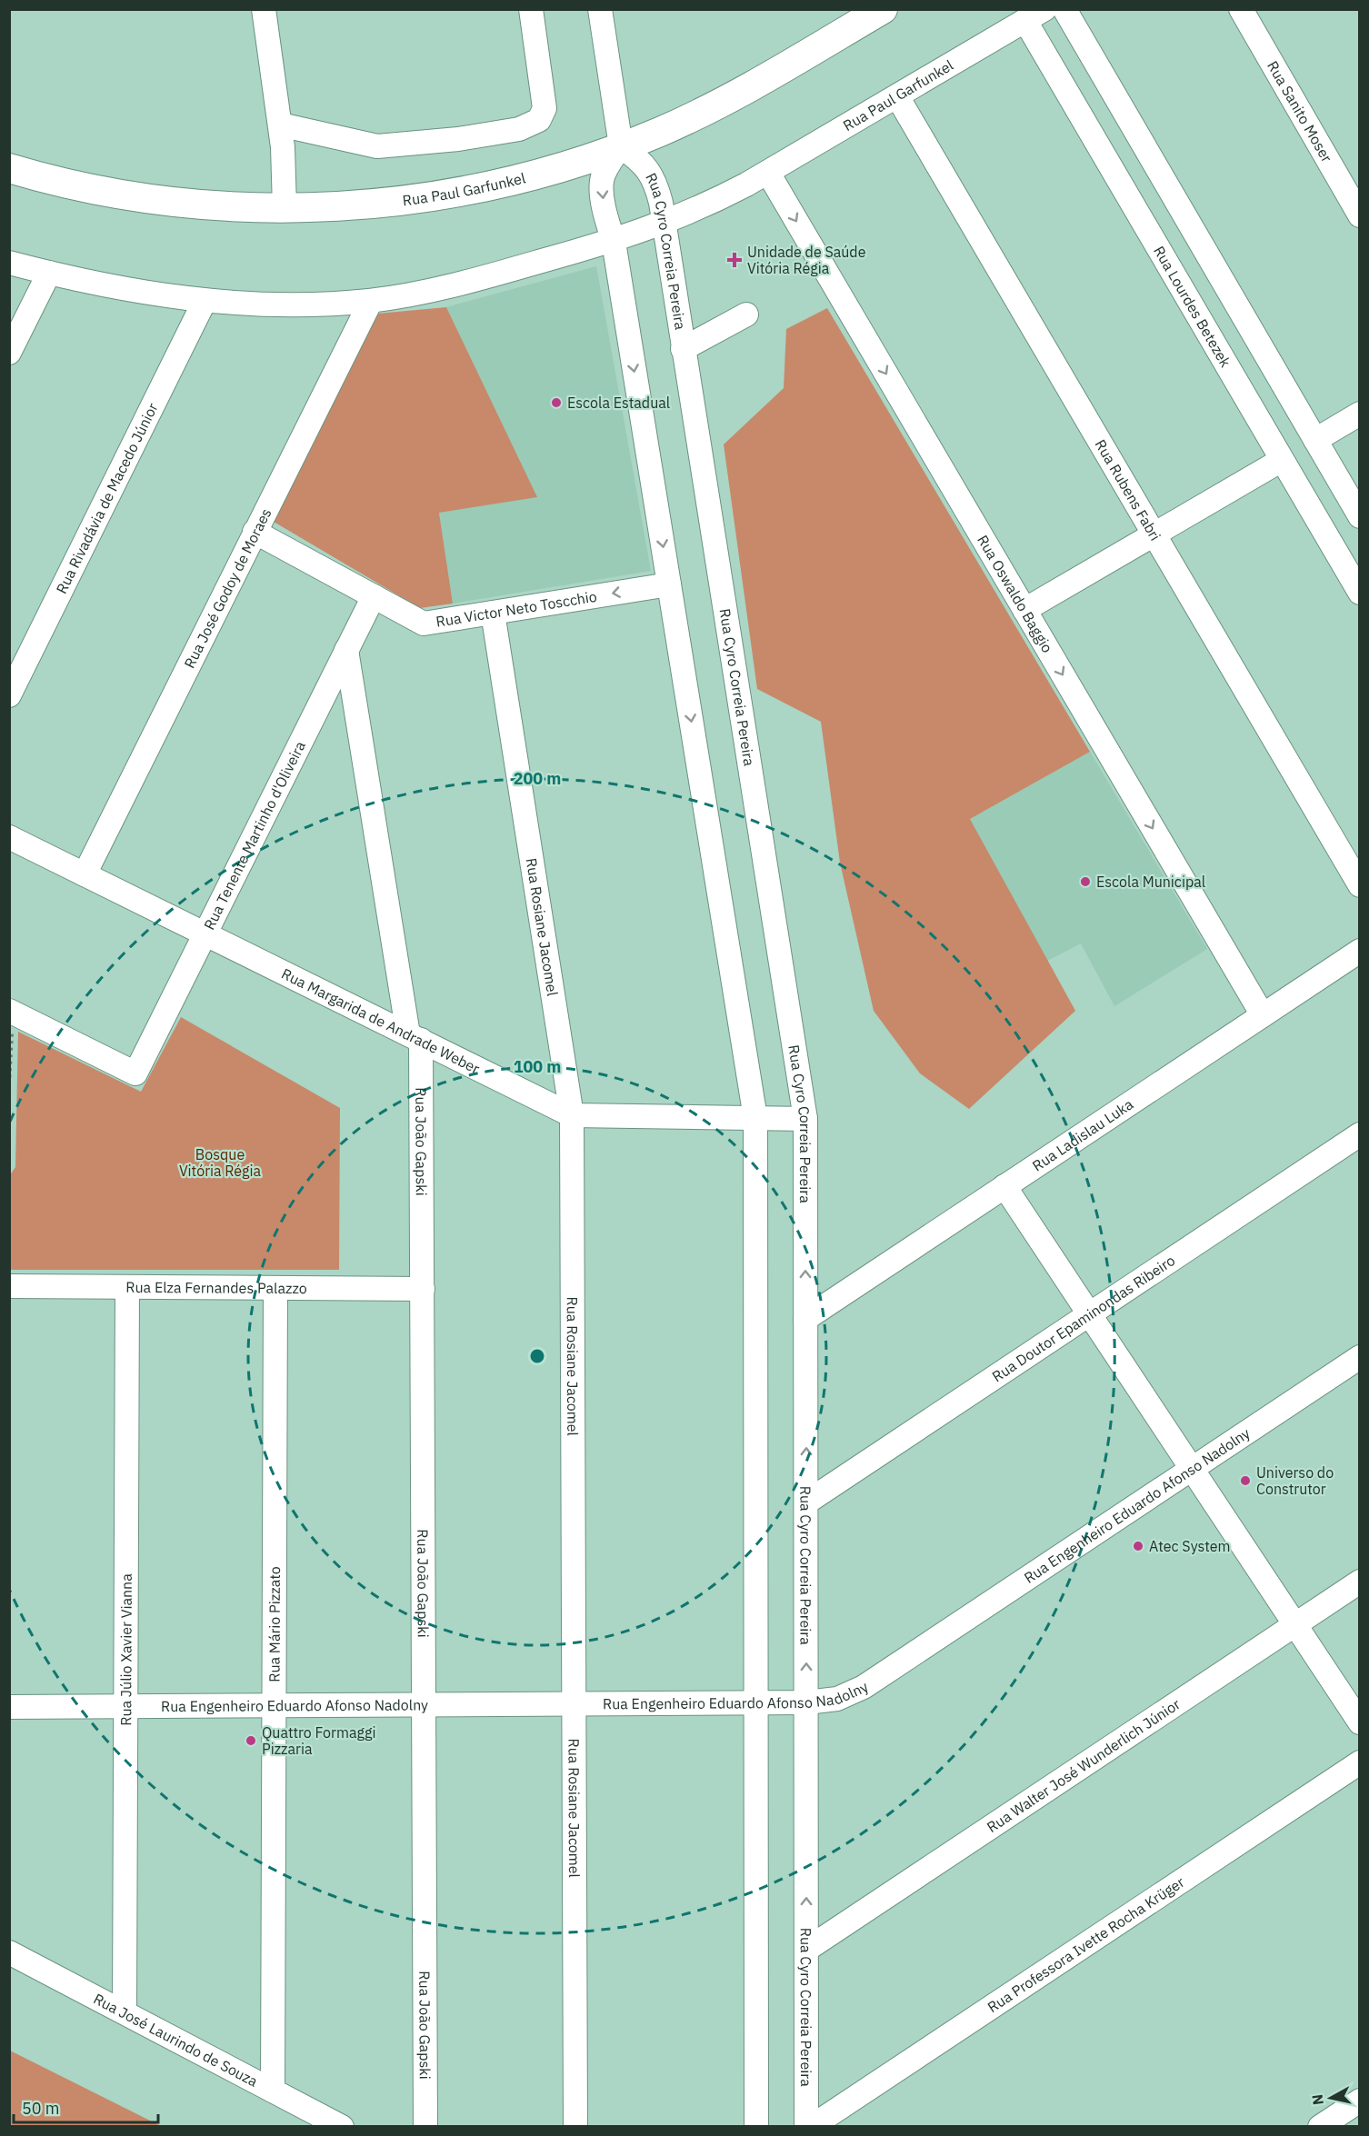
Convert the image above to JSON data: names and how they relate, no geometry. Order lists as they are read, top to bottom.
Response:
{
  "streets": {
    "main road": ["Rua Paul Garfunkel"],
    "street": [
      "Rua Sanito Moser",
      "Rua Cyro Correia Pereira",
      "Rua Lourdes Betezek",
      "Rua Rubens Fabri",
      "Rua Rivadávia de Macedo Júnior",
      "Rua José Godoy de Moraes",
      "Rua Oswaldo Baggio",
      "Rua Victor Neto Toscchio",
      "Rua Tenente Martinho d'Oliveira",
      "Rua Rosiane Jacomel",
      "Rua Margarida de Andrade Weber",
      "Rua Ladislau Luka",
      "Rua João Gapski",
      "Rua Elza Fernandes Palazzo",
      "Rua Doutor Epaminondas Ribeiro",
      "Rua Engenheiro Eduardo Afonso Nadolny",
      "Rua Mário Pizzato",
      "Rua Júlio Xavier Vianna",
      "Rua Walter José Wunderlich Júnior",
      "Rua Professora Ivette Rocha Krüger",
      "Rua José Laurindo de Souza"
    ]
  },
  "crossings": [
    ["Rua Paul Garfunkel", "Rua Cyro Correia Pereira"],
    ["Rua Paul Garfunkel", "Rua Lourdes Betezek"],
    ["Rua Paul Garfunkel", "Rua Rubens Fabri"],
    ["Rua Paul Garfunkel", "Rua Rivadávia de Macedo Júnior"],
    ["Rua Paul Garfunkel", "Rua José Godoy de Moraes"],
    ["Rua Paul Garfunkel", "Rua Oswaldo Baggio"],
    ["Rua Cyro Correia Pereira", "Rua Margarida de Andrade Weber"],
    ["Rua Cyro Correia Pereira", "Rua Ladislau Luka"],
    ["Rua Cyro Correia Pereira", "Rua Doutor Epaminondas Ribeiro"],
    ["Rua Cyro Correia Pereira", "Rua Engenheiro Eduardo Afonso Nadolny"],
    ["Rua Cyro Correia Pereira", "Rua Walter José Wunderlich Júnior"],
    ["Rua José Godoy de Moraes", "Rua Victor Neto Toscchio"],
    ["Rua José Godoy de Moraes", "Rua Margarida de Andrade Weber"],
    ["Rua Oswaldo Baggio", "Rua Ladislau Luka"],
    ["Rua Victor Neto Toscchio", "Rua Tenente Martinho d'Oliveira"],
    ["Rua Victor Neto Toscchio", "Rua Rosiane Jacomel"],
    ["Rua Tenente Martinho d'Oliveira", "Rua Margarida de Andrade Weber"],
    ["Rua Tenente Martinho d'Oliveira", "Rua João Gapski"],
    ["Rua Rosiane Jacomel", "Rua Margarida de Andrade Weber"],
    ["Rua Rosiane Jacomel", "Rua Engenheiro Eduardo Afonso Nadolny"],
    ["Rua Margarida de Andrade Weber", "Rua João Gapski"],
    ["Rua João Gapski", "Rua Elza Fernandes Palazzo"],
    ["Rua João Gapski", "Rua Engenheiro Eduardo Afonso Nadolny"],
    ["Rua Elza Fernandes Palazzo", "Rua Mário Pizzato"],
    ["Rua Elza Fernandes Palazzo", "Rua Júlio Xavier Vianna"],
    ["Rua Engenheiro Eduardo Afonso Nadolny", "Rua Mário Pizzato"],
    ["Rua Engenheiro Eduardo Afonso Nadolny", "Rua Júlio Xavier Vianna"],
    ["Rua Mário Pizzato", "Rua José Laurindo de Souza"],
    ["Rua Júlio Xavier Vianna", "Rua José Laurindo de Souza"]
  ],
  "one_way": ["Rua Oswaldo Baggio", "Rua Victor Neto Toscchio"],
  "parks": ["Bosque Vitória Régia"],
  "places": {
    "health": ["Unidade de Saúde Vitória Régia"],
    "other": [
      "Escola Estadual",
      "Escola Municipal",
      "Universo do Construtor",
      "Atec System",
      "Quattro Formaggi Pizzaria"
    ]
  },
  "scale_bar": "50 m",
  "north": "left",
  "rings": ["200 m", "100 m"]
}
